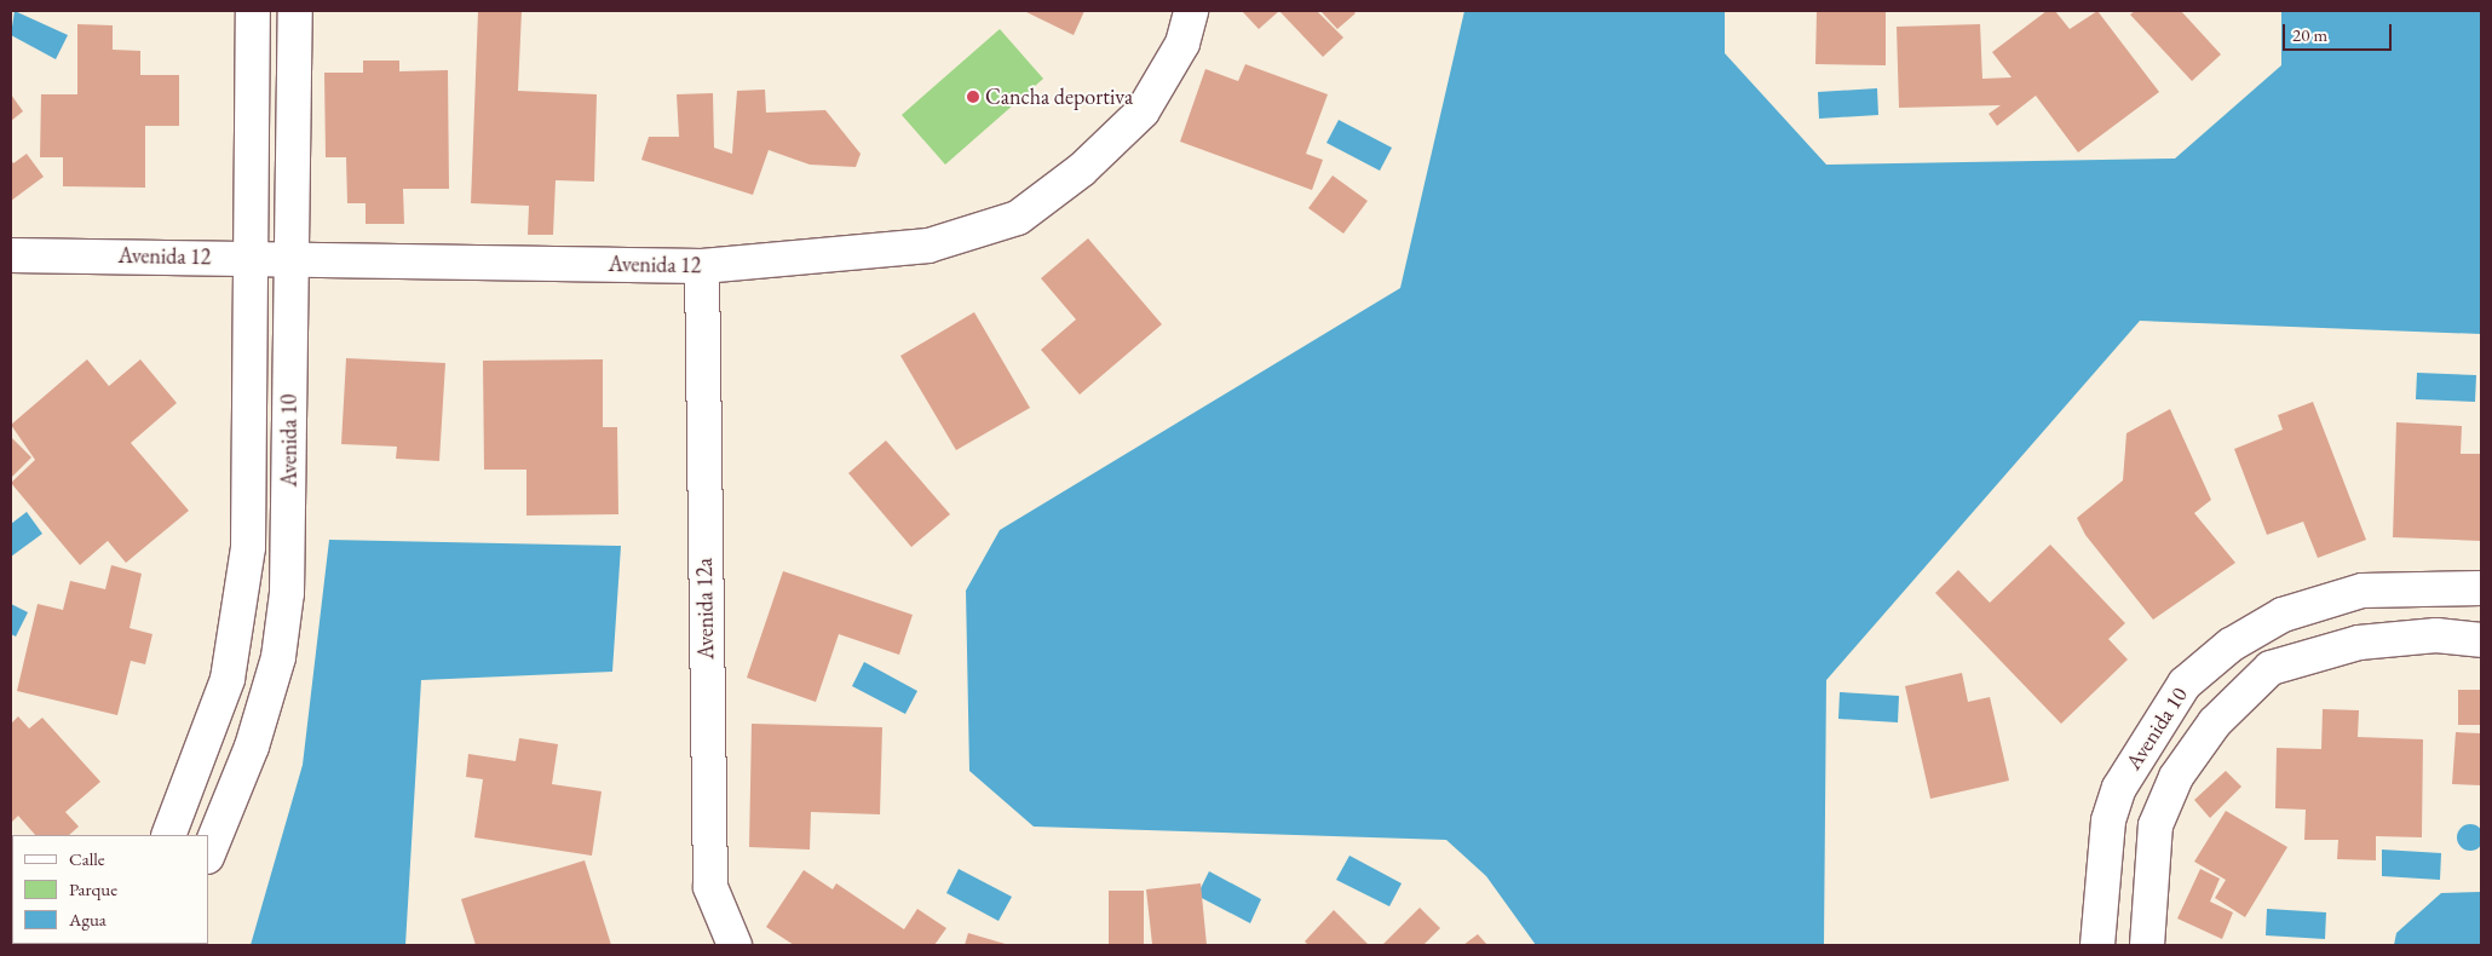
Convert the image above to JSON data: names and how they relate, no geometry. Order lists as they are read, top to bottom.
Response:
{
  "streets": {
    "street": ["Avenida 12", "Avenida 10", "Avenida 12a"]
  },
  "crossings": [
    ["Avenida 12", "Avenida 10"],
    ["Avenida 12", "Avenida 12a"]
  ],
  "places": ["Cancha deportiva"],
  "legend": ["Calle", "Parque", "Agua"],
  "scale_bar": "20 m"
}
